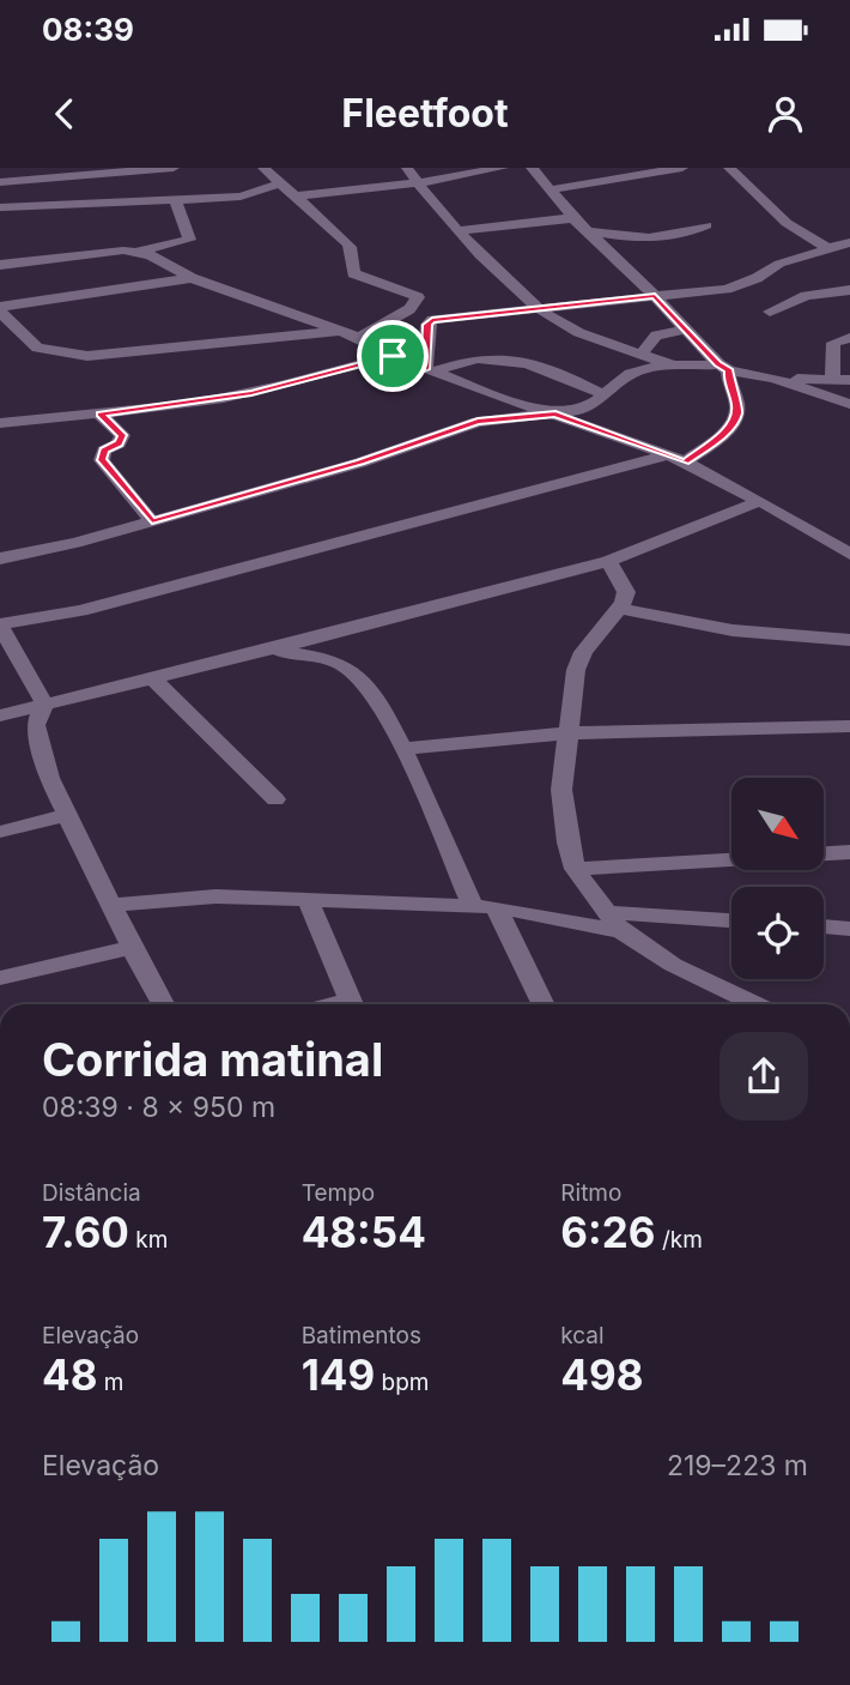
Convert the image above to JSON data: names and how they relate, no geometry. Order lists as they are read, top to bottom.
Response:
{
  "north": "bottom right",
  "page": {
    "status": "08:39",
    "header": "Fleetfoot",
    "heading": ["Corrida matinal", "08:39 · 8 × 950 m"],
    "stats": [
      ["Distância", "7.60 km"],
      ["Tempo", "48:54"],
      ["Ritmo", "6:26 /km"],
      ["Elevação", "48 m"],
      ["Batimentos", "149 bpm"],
      ["kcal", "498"]
    ],
    "chart": ["Elevação", "219–223 m"]
  }
}
